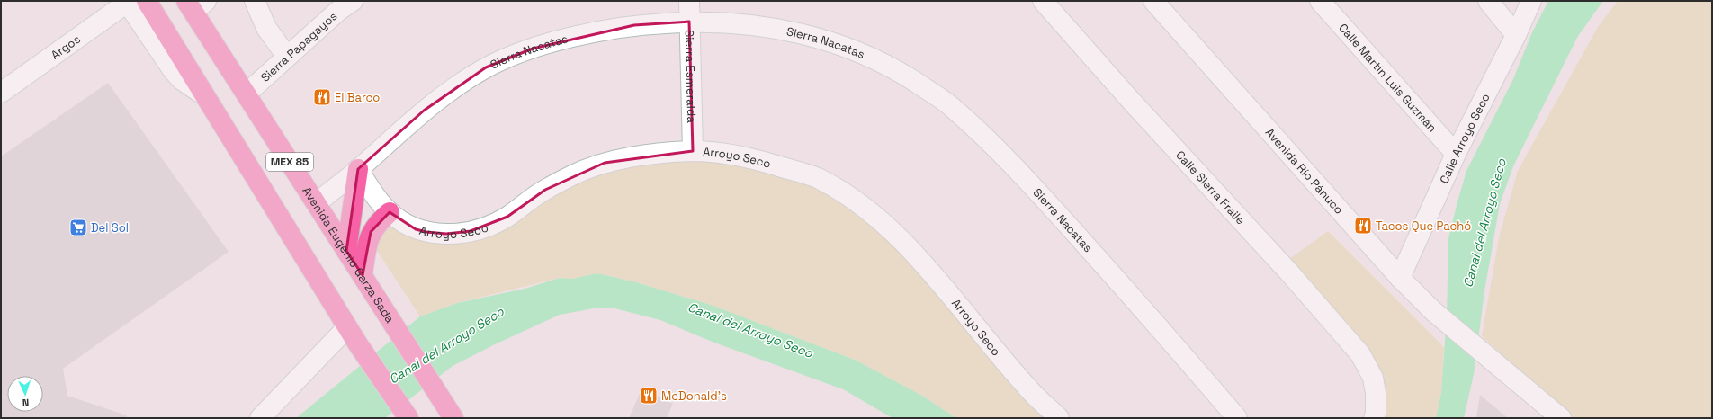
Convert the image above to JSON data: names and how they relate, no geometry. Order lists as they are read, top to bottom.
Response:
{
  "streets": {
    "highway": ["MEX 85", "Avenida Eugenio Garza Sada"],
    "street": [
      "Sierra Nacatas",
      "Sierra Papagayos",
      "Argos",
      "Sierra Esmeralda",
      "Calle Martín Luis Guzmán",
      "Calle Arroyo Seco",
      "Arroyo Seco",
      "Avenida Río Pánuco",
      "Calle Sierra Fraile"
    ]
  },
  "crossings": [
    ["Sierra Nacatas", "Sierra Esmeralda"],
    ["Sierra Nacatas", "Arroyo Seco"],
    ["Sierra Nacatas", "Avenida Eugenio Garza Sada"],
    ["Sierra Papagayos", "Avenida Eugenio Garza Sada"],
    ["Sierra Esmeralda", "Arroyo Seco"],
    ["Calle Martín Luis Guzmán", "Calle Arroyo Seco"],
    ["Calle Arroyo Seco", "Avenida Río Pánuco"]
  ],
  "water": ["Canal del Arroyo Seco"],
  "places": {
    "restaurant": ["El Barco", "Tacos Que Pachó", "McDonald's"],
    "supermarket": ["Del Sol"]
  },
  "north": "bottom"
}
